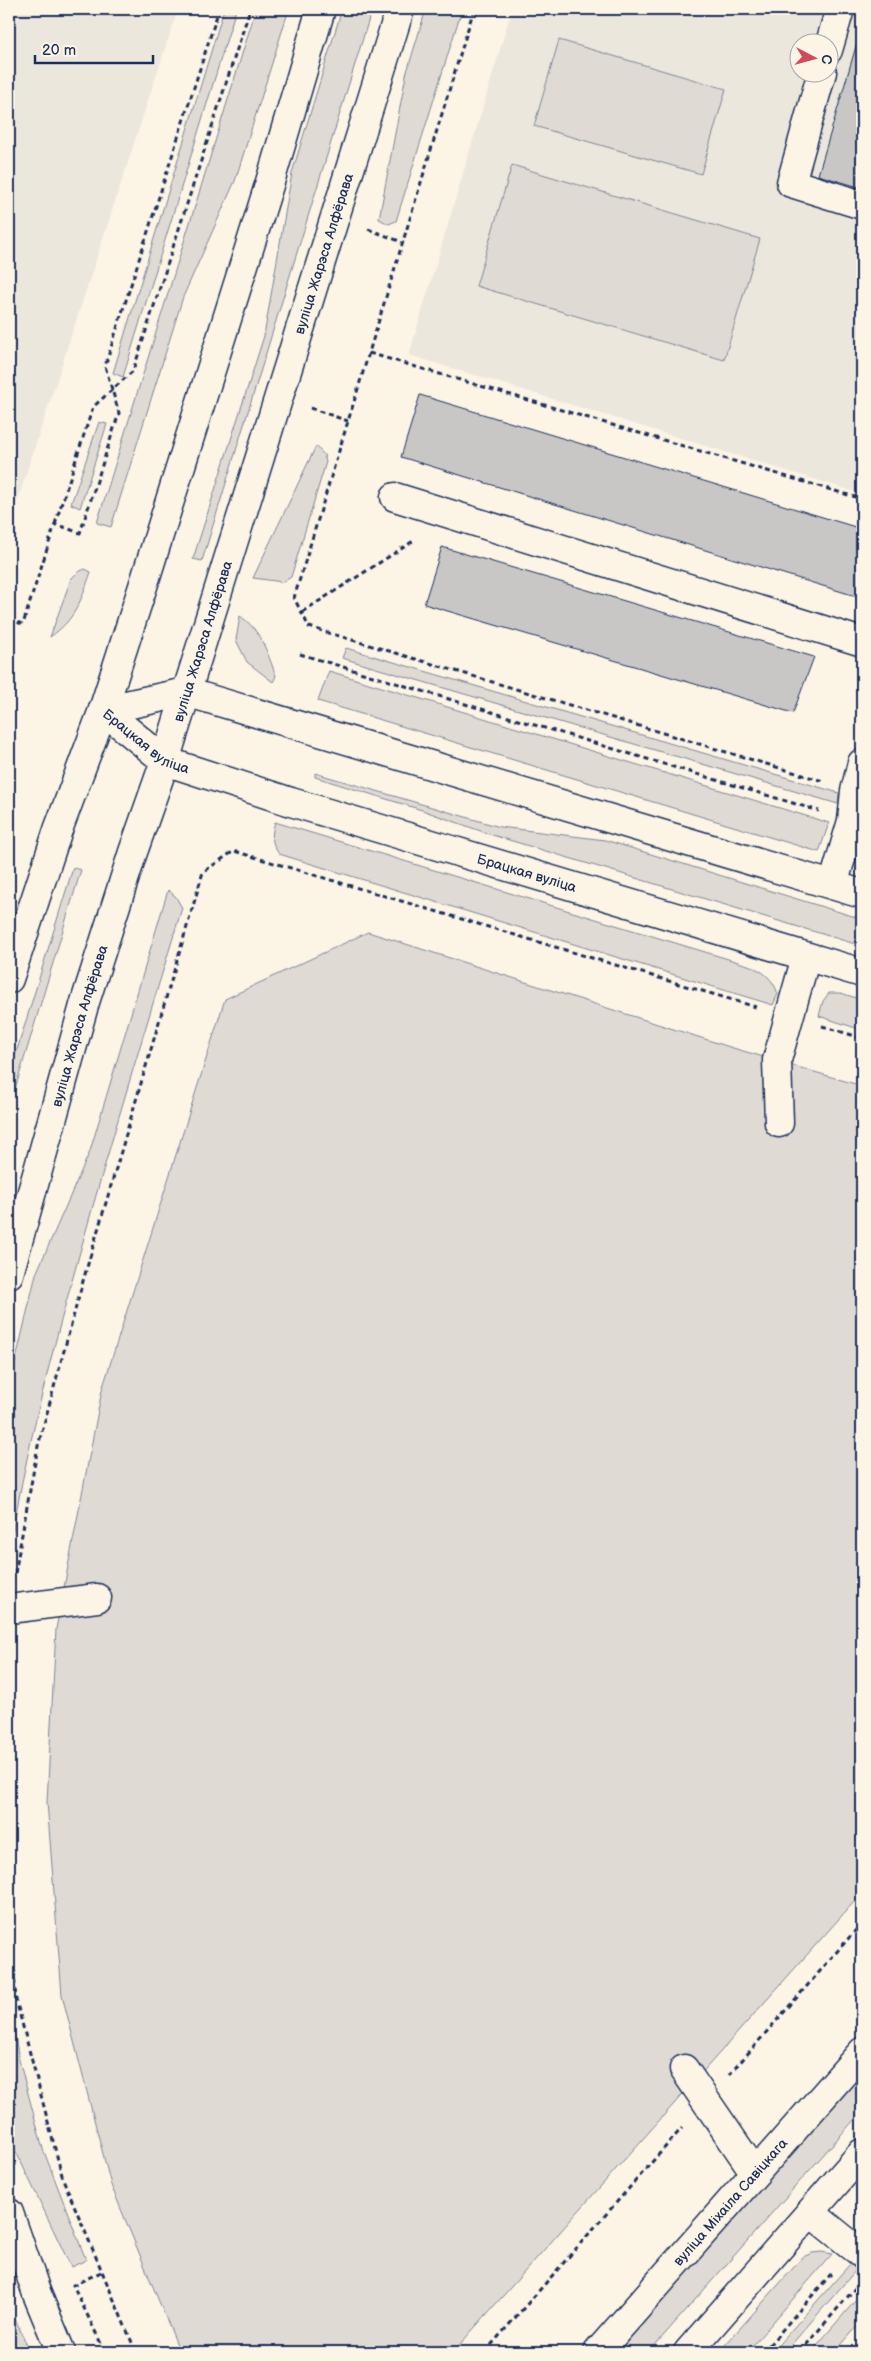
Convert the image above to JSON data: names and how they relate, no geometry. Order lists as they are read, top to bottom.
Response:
{
  "streets": {
    "main road": ["вуліца Жарэса Алфёрава", "Брацкая вуліца", "вуліца Міхаіла Савіцкага"]
  },
  "crossings": [
    ["вуліца Жарэса Алфёрава", "Брацкая вуліца"]
  ],
  "scale_bar": "20 m",
  "north": "right"
}
